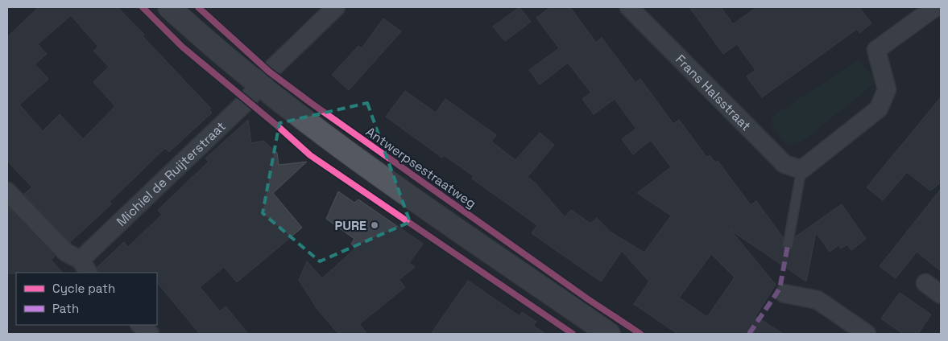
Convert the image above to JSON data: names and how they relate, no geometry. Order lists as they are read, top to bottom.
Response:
{
  "streets": {
    "street": ["Frans Halsstraat", "Michiel de Ruijterstraat"],
    "cycle path": ["Antwerpsestraatweg"]
  },
  "places": ["PURE"],
  "legend": ["Cycle path", "Path"]
}
